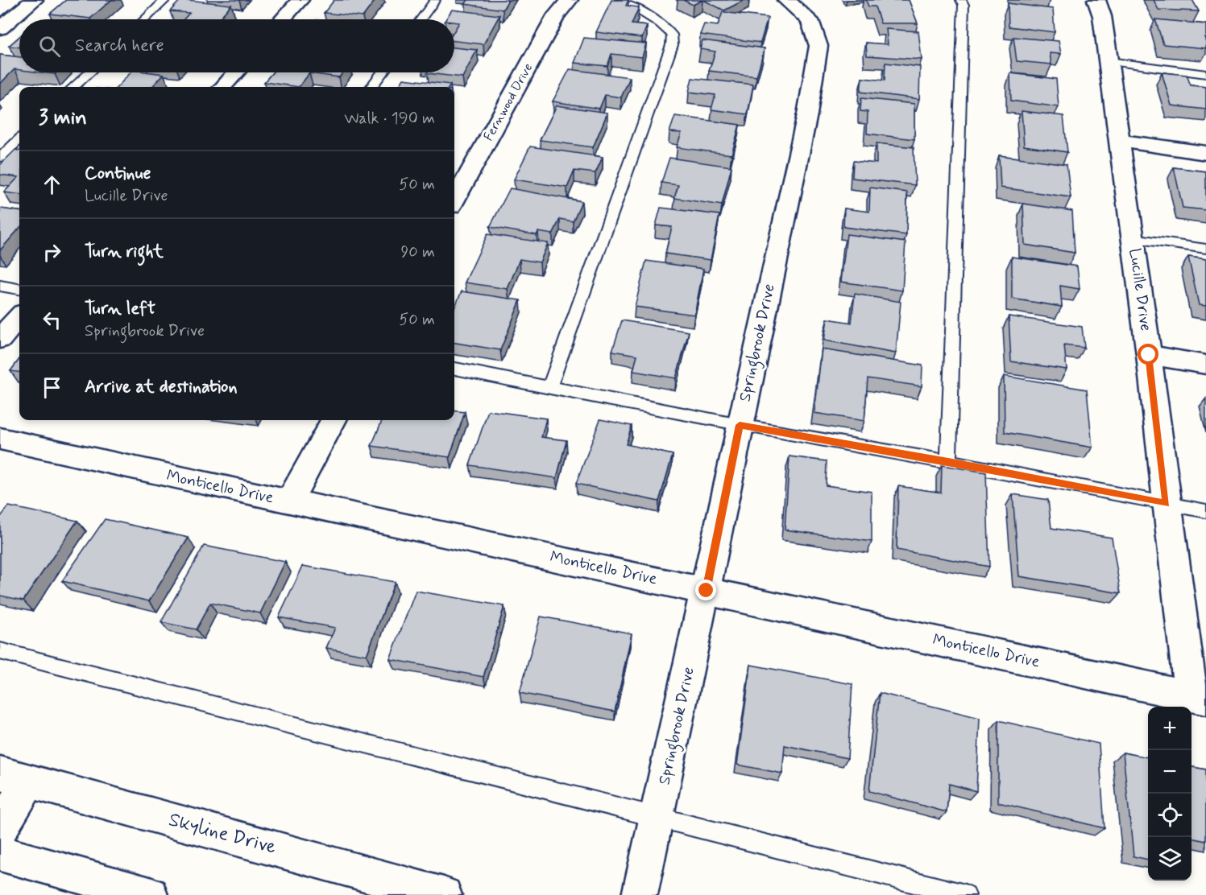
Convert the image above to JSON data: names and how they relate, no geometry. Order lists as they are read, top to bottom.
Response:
{
  "streets": {
    "street": [
      "Fernwood Drive",
      "Lucille Drive",
      "Springbrook Drive",
      "Monticello Drive",
      "Skyline Drive"
    ]
  },
  "crossings": [
    ["Lucille Drive", "Monticello Drive"],
    ["Springbrook Drive", "Monticello Drive"]
  ],
  "page": {
    "search": "Search here",
    "heading": ["3 min", "Walk · 190 m"],
    "list": [
      ["Continue", "Lucille Drive", "50 m"],
      ["Turn right", "90 m"],
      ["Turn left", "Springbrook Drive", "50 m"],
      "Arrive at destination"
    ],
    "map_buttons": ["+", "−"]
  }
}
